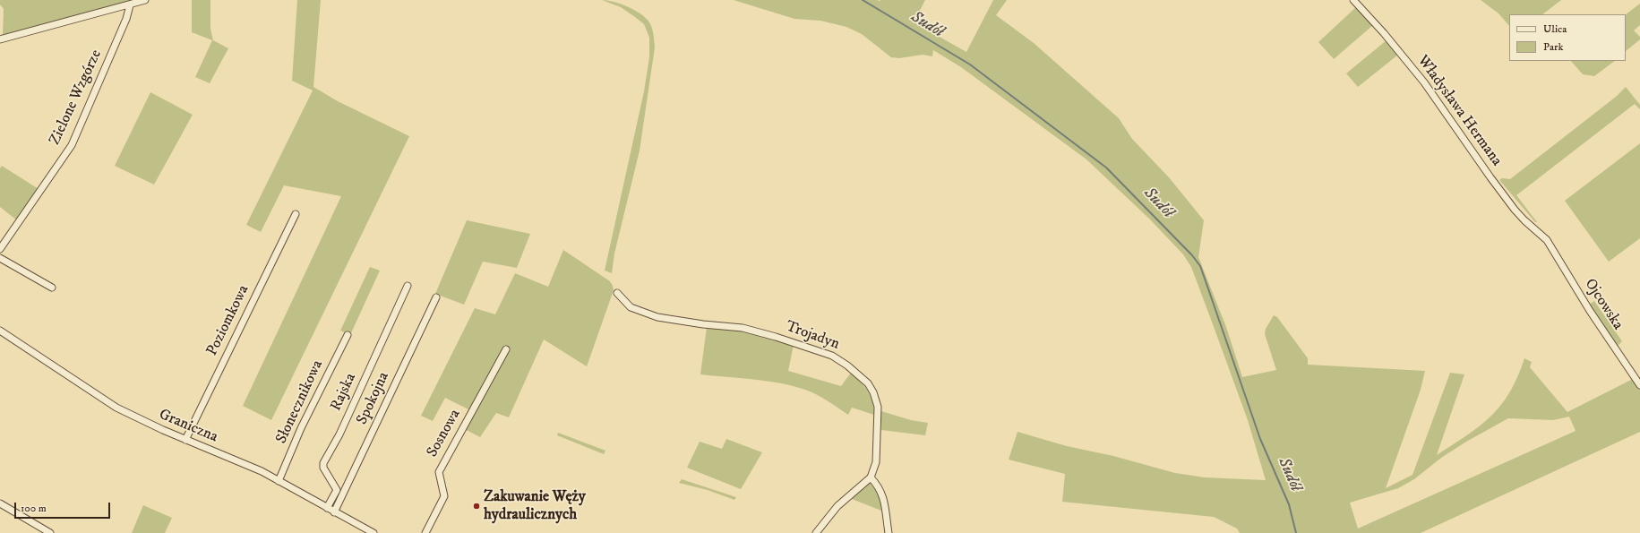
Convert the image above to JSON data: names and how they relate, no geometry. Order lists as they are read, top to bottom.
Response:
{
  "streets": {
    "street": [
      "Zielone Wzgórze",
      "Władysława Hermana",
      "Ojcowska",
      "Poziomkowa",
      "Trojadyn",
      "Rajska",
      "Spokojna",
      "Słonecznikowa",
      "Graniczna",
      "Sosnowa"
    ]
  },
  "crossings": [
    ["Władysława Hermana", "Ojcowska"],
    ["Poziomkowa", "Graniczna"],
    ["Rajska", "Graniczna"],
    ["Spokojna", "Graniczna"],
    ["Słonecznikowa", "Graniczna"]
  ],
  "water": ["Sudół"],
  "places": ["Zakuwanie Węży hydraulicznych"],
  "legend": ["Ulica", "Park"],
  "scale_bar": "100 m"
}
